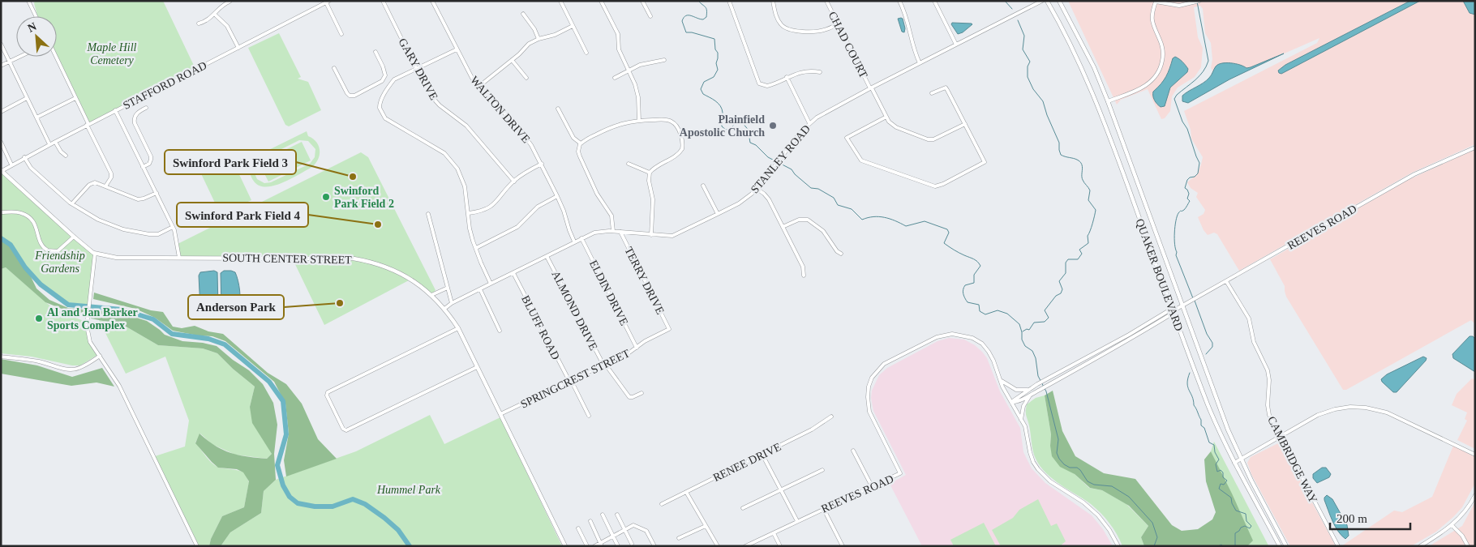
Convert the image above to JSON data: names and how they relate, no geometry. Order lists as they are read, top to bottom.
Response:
{
  "streets": {
    "main road": ["SOUTH CENTER STREET", "QUAKER BOULEVARD"],
    "street": [
      "CHAD COURT",
      "GARY DRIVE",
      "STAFFORD ROAD",
      "WALTON DRIVE",
      "STANLEY ROAD",
      "REEVES ROAD",
      "TERRY DRIVE",
      "ELDIN DRIVE",
      "ALMOND DRIVE",
      "BLUFF ROAD",
      "SPRINGCREST STREET",
      "CAMBRIDGE WAY",
      "RENEE DRIVE"
    ]
  },
  "crossings": [
    ["CHAD COURT", "STANLEY ROAD"],
    ["STAFFORD ROAD", "SOUTH CENTER STREET"],
    ["WALTON DRIVE", "STANLEY ROAD"],
    ["STANLEY ROAD", "SOUTH CENTER STREET"],
    ["STANLEY ROAD", "TERRY DRIVE"],
    ["STANLEY ROAD", "ELDIN DRIVE"],
    ["STANLEY ROAD", "ALMOND DRIVE"],
    ["STANLEY ROAD", "BLUFF ROAD"],
    ["REEVES ROAD", "QUAKER BOULEVARD"],
    ["REEVES ROAD", "CAMBRIDGE WAY"],
    ["SOUTH CENTER STREET", "SPRINGCREST STREET"],
    ["TERRY DRIVE", "SPRINGCREST STREET"],
    ["ELDIN DRIVE", "SPRINGCREST STREET"],
    ["ALMOND DRIVE", "SPRINGCREST STREET"],
    ["BLUFF ROAD", "SPRINGCREST STREET"]
  ],
  "parks": ["Maple Hill Cemetery", "Friendship Gardens", "Hummel Park"],
  "places": [
    "Plainfield Apostolic Church",
    "Swinford Park Field 3",
    "Swinford Park Field 2",
    "Swinford Park Field 4",
    "Anderson Park",
    "Al and Jan Barker Sports Complex"
  ],
  "scale_bar": "200 m",
  "north": "top left"
}
